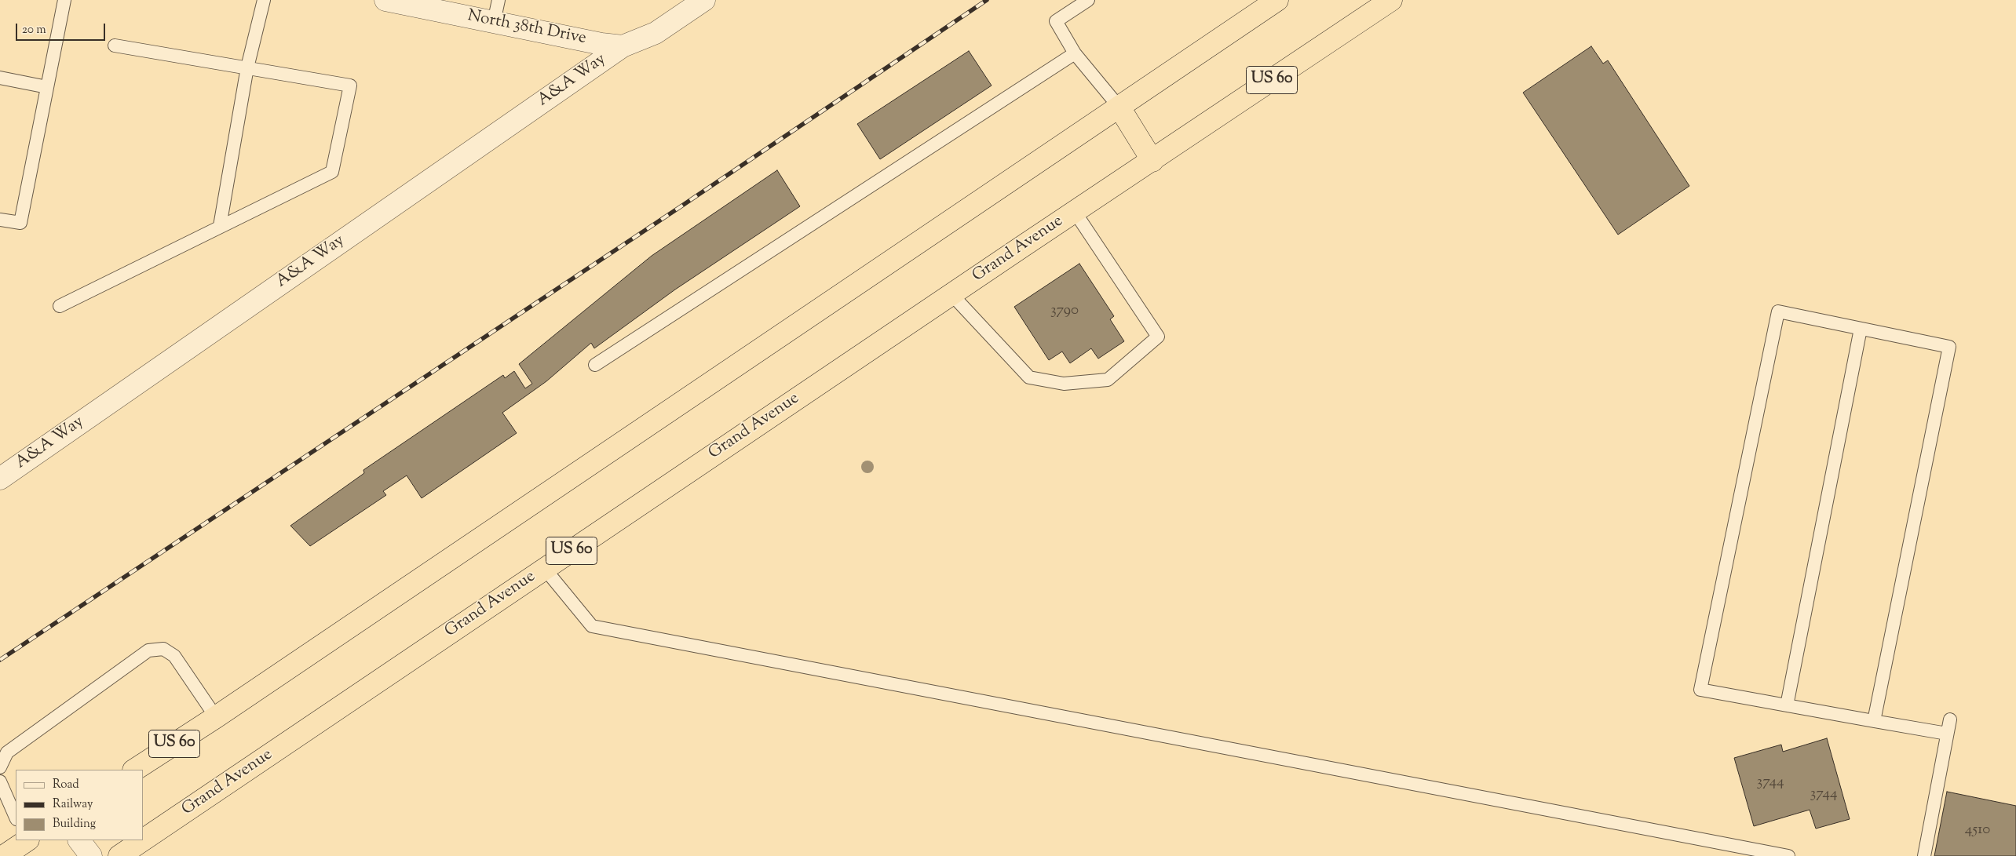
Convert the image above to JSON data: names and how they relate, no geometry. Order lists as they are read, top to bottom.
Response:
{
  "streets": {
    "highway": ["US 60", "Grand Avenue"],
    "street": ["North 38th Drive", "A&A Way"]
  },
  "crossings": [
    ["North 38th Drive", "A&A Way"]
  ],
  "house_numbers": [
    "3790",
    "3744",
    "3744",
    "4510"
  ],
  "legend": ["Road", "Railway", "Building"],
  "scale_bar": "20 m"
}
